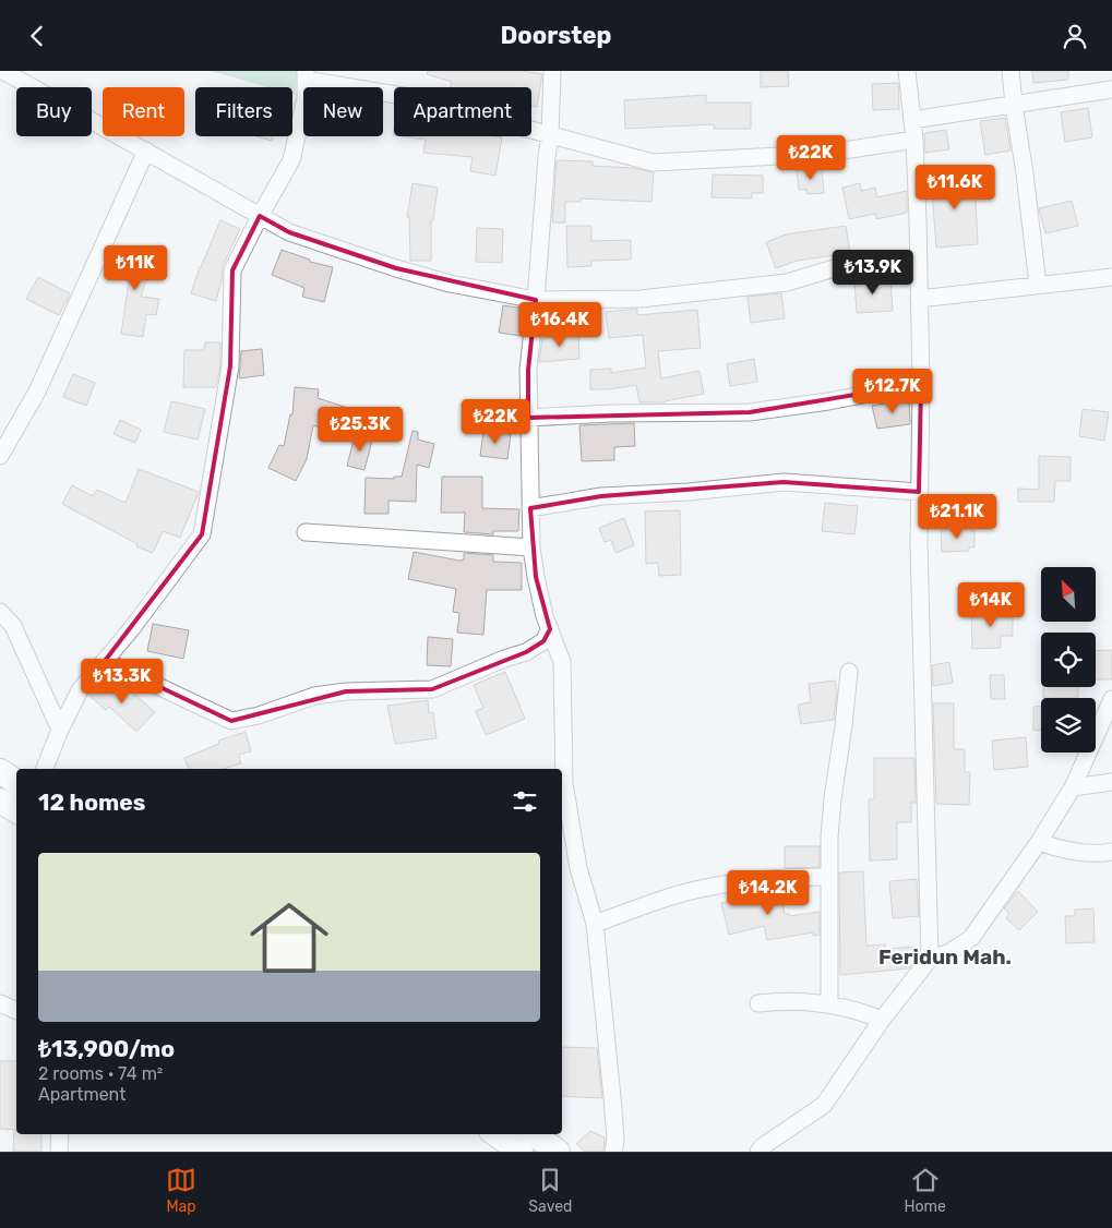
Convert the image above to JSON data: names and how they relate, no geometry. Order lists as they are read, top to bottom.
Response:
{
  "districts": ["Feridun Mah."],
  "north": "top left",
  "page": {
    "header": "Doorstep",
    "chip": [
      "Buy",
      "Rent",
      "Filters",
      "New",
      "Apartment"
    ],
    "price": [
      "₺22K",
      "₺11.6K",
      "₺11K",
      "₺13.9K",
      "₺16.4K",
      "₺12.7K",
      "₺22K",
      "₺25.3K",
      "₺21.1K",
      "₺14K",
      "₺13.3K",
      "₺14.2K"
    ],
    "heading": "12 homes",
    "list": [
      {
        "name": "₺13,900/mo",
        "note": "2 rooms · 74 m² · Apartment"
      }
    ],
    "tabs": ["Map", "Saved", "Home"]
  }
}
